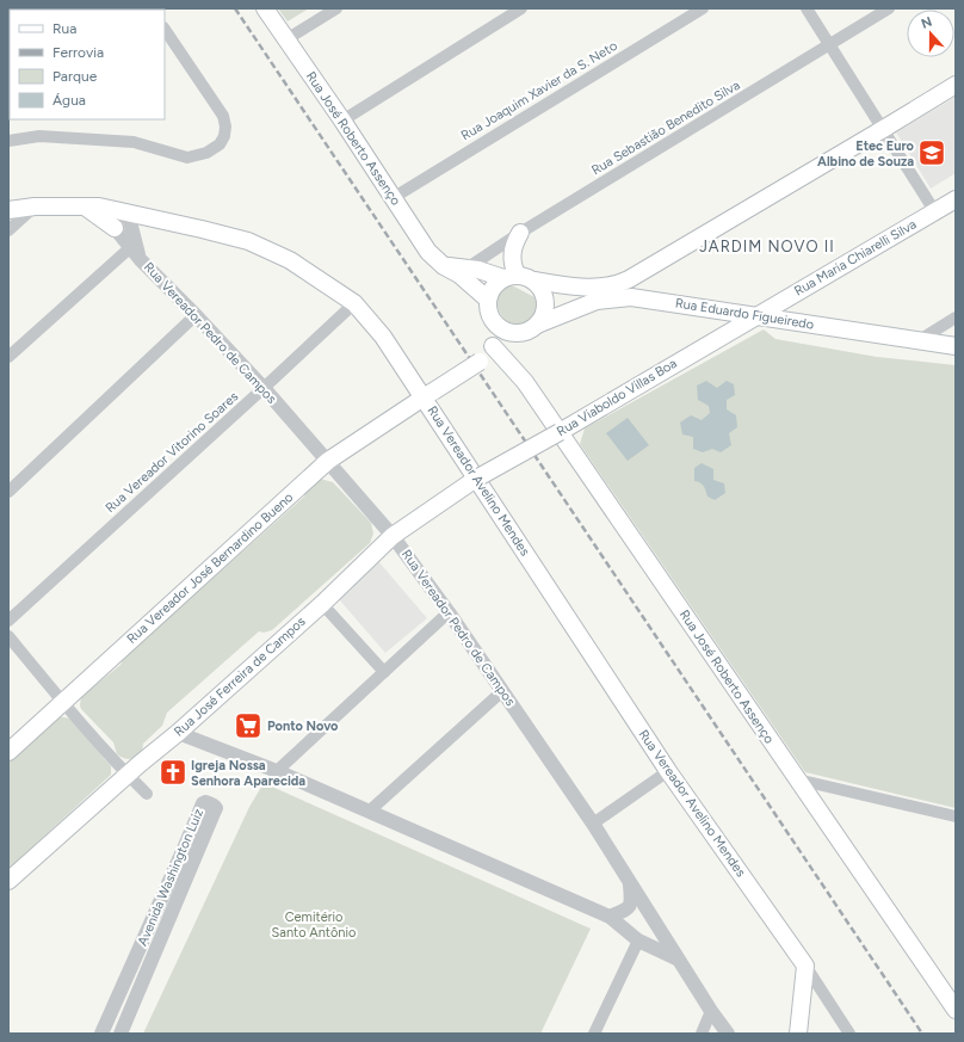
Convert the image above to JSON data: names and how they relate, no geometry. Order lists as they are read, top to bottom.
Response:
{
  "streets": {
    "main road": [
      "Rua José Roberto Assenço",
      "Rua Maria Chiarelli Silva",
      "Rua Eduardo Figueiredo",
      "Rua Viaboldo Villas Boa",
      "Rua Vereador Avelino Mendes",
      "Rua Vereador José Bernardino Bueno",
      "Rua José Ferreira de Campos"
    ],
    "street": [
      "Rua Joaquim Xavier da S. Neto",
      "Rua Sebastião Benedito Silva",
      "Rua Vereador Pedro de Campos",
      "Rua Vereador Vitorino Soares",
      "Avenida Washington Luiz"
    ]
  },
  "crossings": [
    ["Rua Joaquim Xavier da S. Neto", "Rua José Roberto Assenço"],
    ["Rua Sebastião Benedito Silva", "Rua José Roberto Assenço"],
    ["Rua José Roberto Assenço", "Rua Eduardo Figueiredo"],
    ["Rua José Roberto Assenço", "Rua Viaboldo Villas Boa"],
    ["Rua José Roberto Assenço", "Rua Vereador José Bernardino Bueno"],
    ["Rua Maria Chiarelli Silva", "Rua Eduardo Figueiredo"],
    ["Rua Maria Chiarelli Silva", "Rua Viaboldo Villas Boa"],
    ["Rua Eduardo Figueiredo", "Rua Viaboldo Villas Boa"],
    ["Rua Eduardo Figueiredo", "Rua Vereador José Bernardino Bueno"],
    ["Rua Vereador Pedro de Campos", "Rua Vereador Vitorino Soares"],
    ["Rua Vereador Pedro de Campos", "Rua Vereador Avelino Mendes"],
    ["Rua Vereador Pedro de Campos", "Rua Vereador José Bernardino Bueno"],
    ["Rua Vereador Pedro de Campos", "Rua José Ferreira de Campos"],
    ["Rua Viaboldo Villas Boa", "Rua Vereador Avelino Mendes"],
    ["Rua Viaboldo Villas Boa", "Rua José Ferreira de Campos"],
    ["Rua Vereador Vitorino Soares", "Rua Vereador Avelino Mendes"],
    ["Rua Vereador Avelino Mendes", "Rua Vereador José Bernardino Bueno"],
    ["Rua Vereador Avelino Mendes", "Rua José Ferreira de Campos"]
  ],
  "districts": ["JARDIM NOVO II"],
  "parks": ["Cemitério Santo Antônio"],
  "places": {
    "school or university": ["Etec Euro Albino de Souza"],
    "supermarket": ["Ponto Novo"],
    "church": ["Igreja Nossa Senhora Aparecida"]
  },
  "legend": [
    "Rua",
    "Ferrovia",
    "Parque",
    "Água"
  ],
  "north": "top"
}
